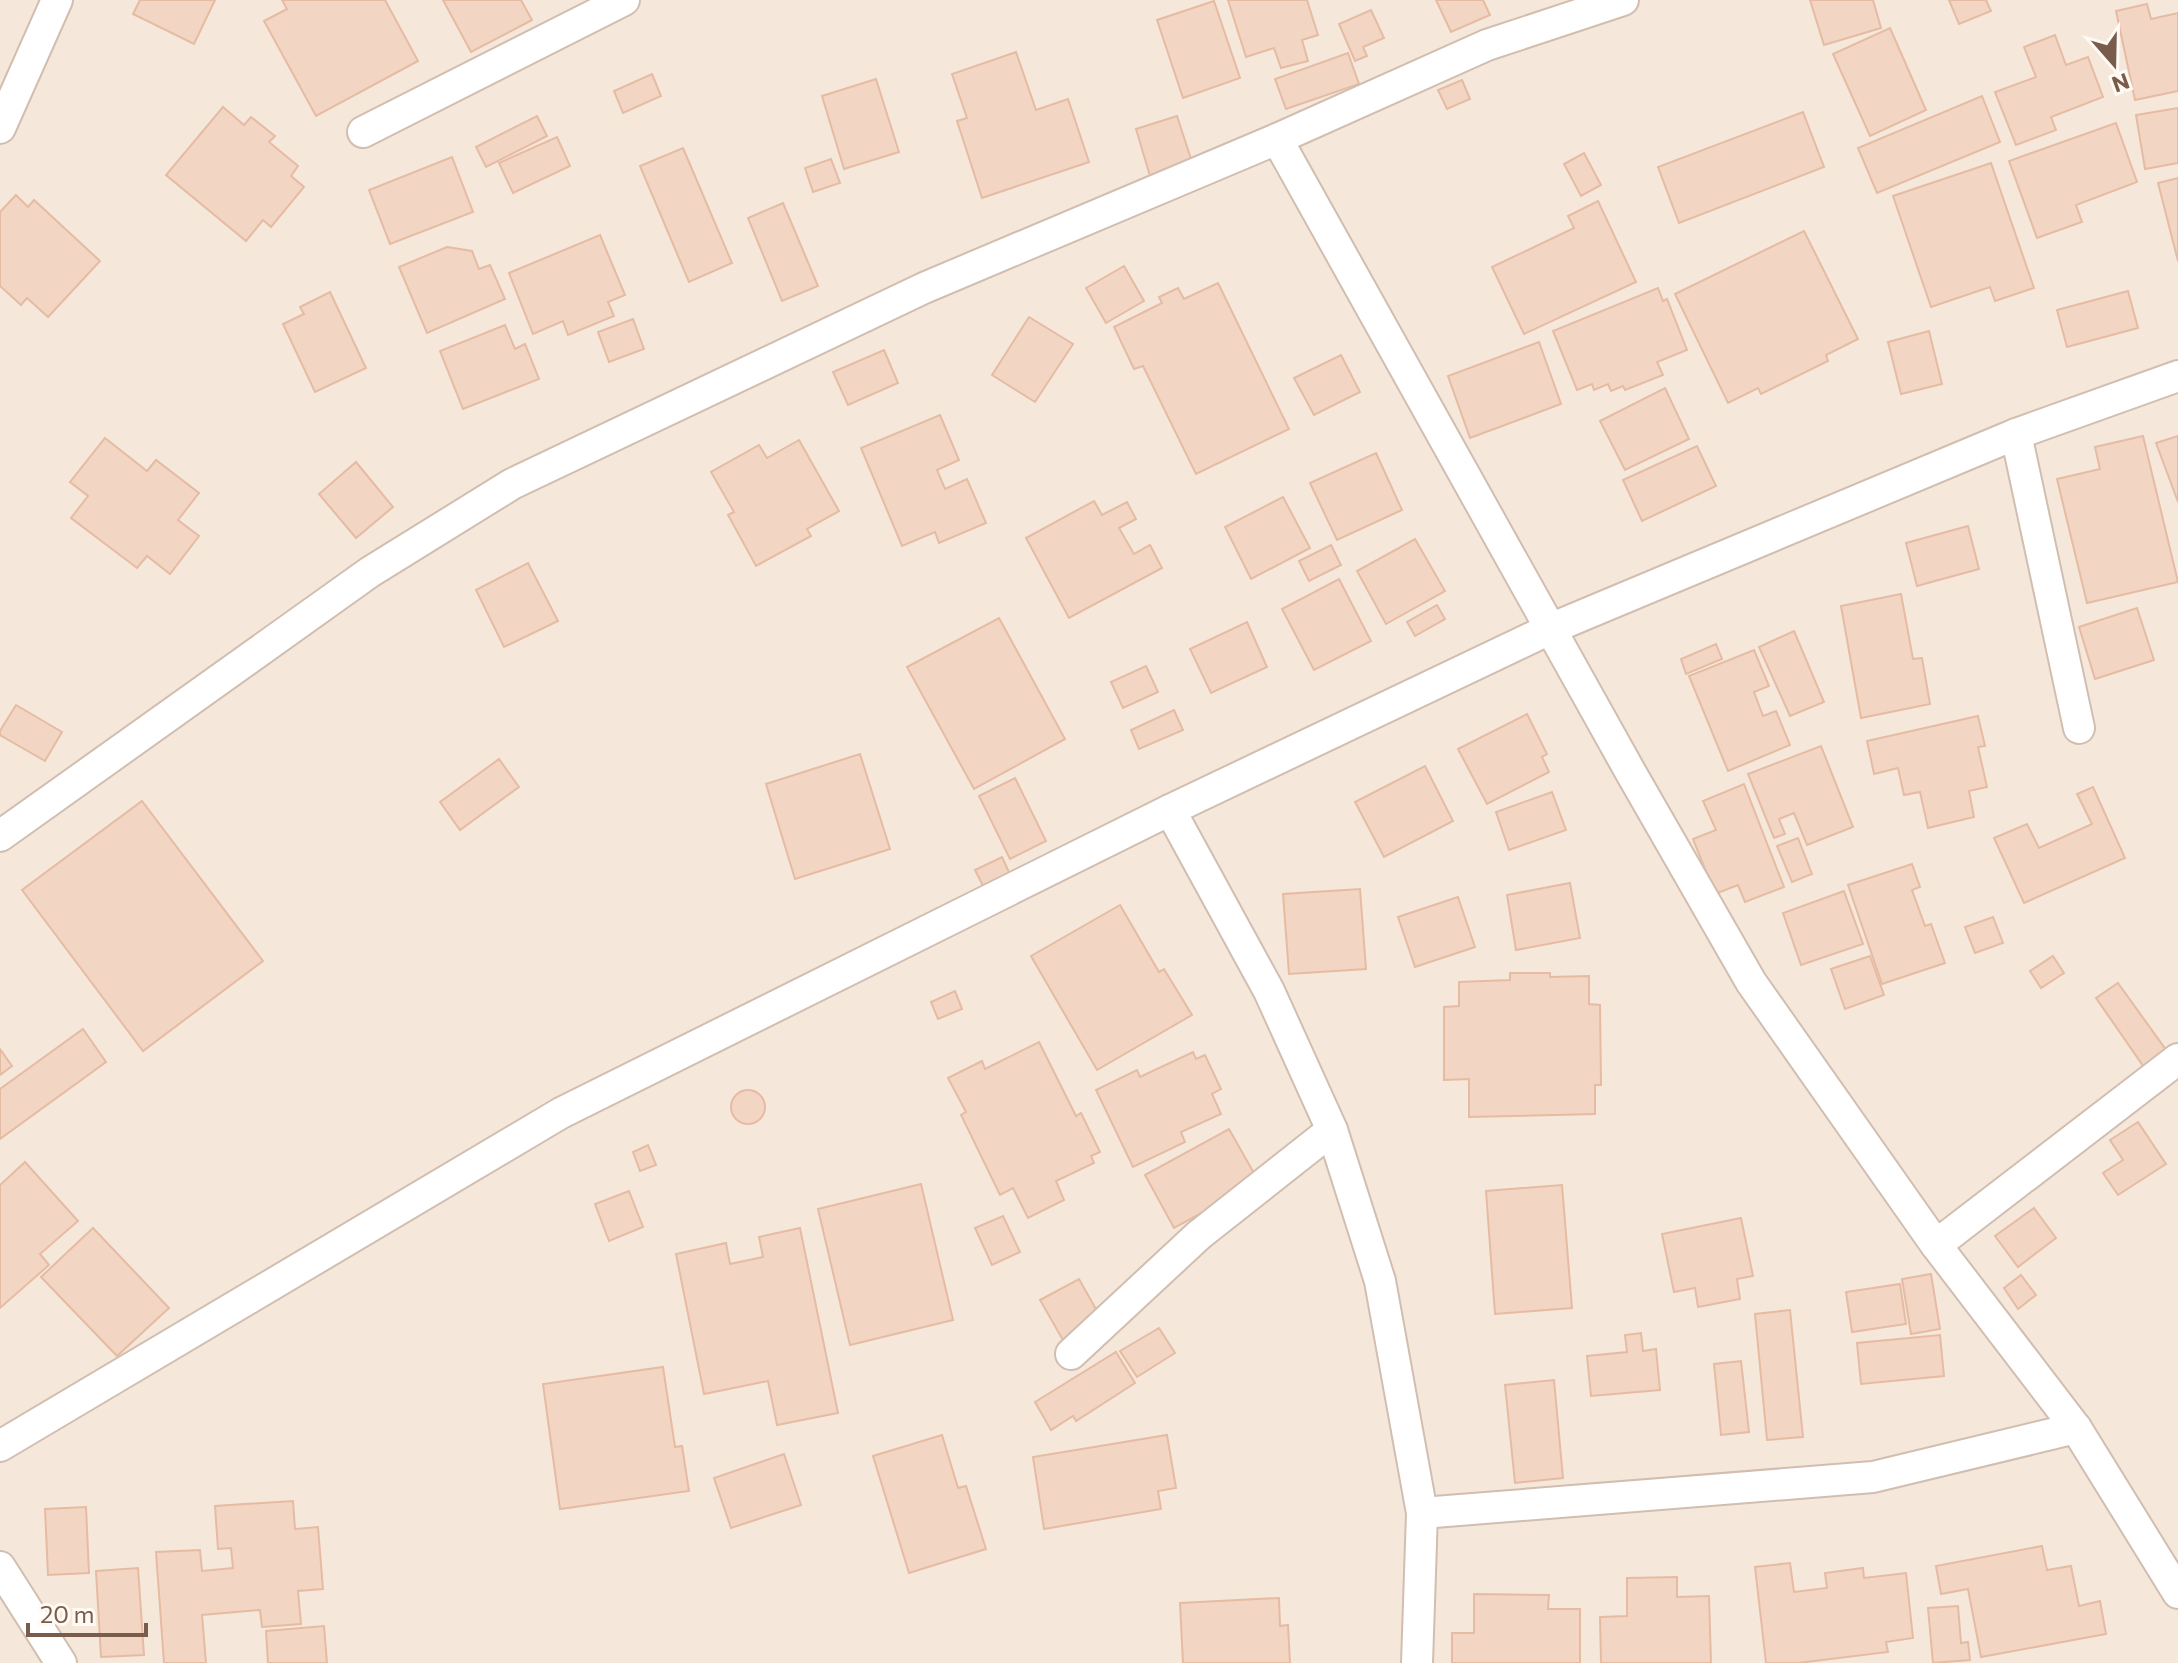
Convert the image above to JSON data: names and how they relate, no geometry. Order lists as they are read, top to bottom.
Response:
{
  "scale_bar": "20 m",
  "north": "bottom"
}
